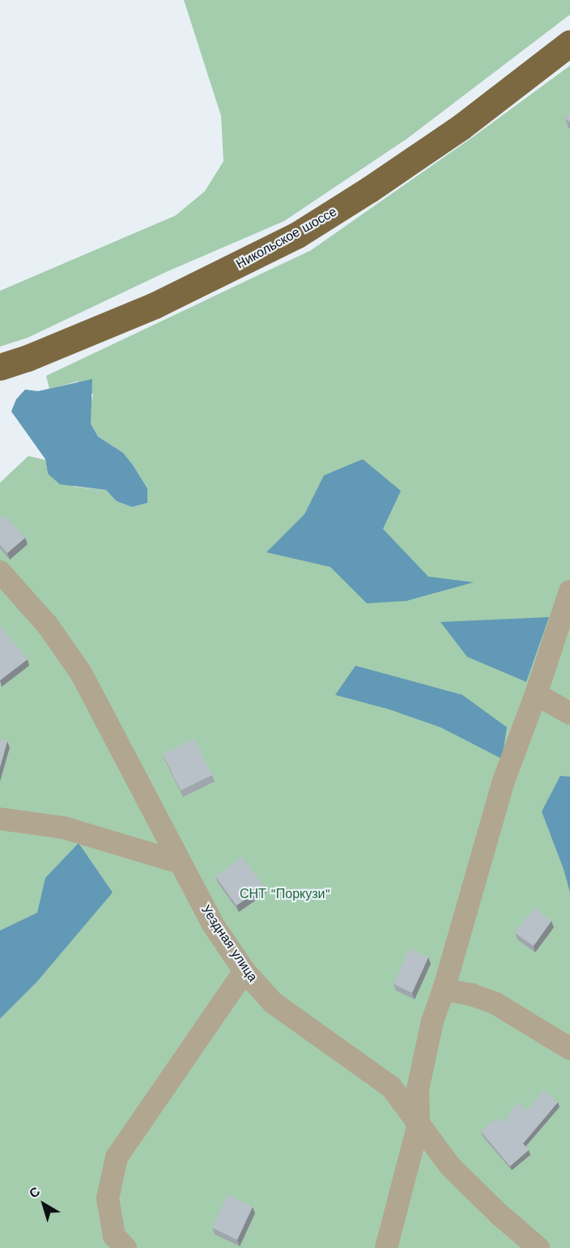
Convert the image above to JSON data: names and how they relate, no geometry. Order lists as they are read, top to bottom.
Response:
{
  "streets": {
    "main road": ["Никольское шоссе"],
    "street": ["Уездная улица"]
  },
  "parks": ["СНТ \"Поркузи\""],
  "north": "top left"
}
